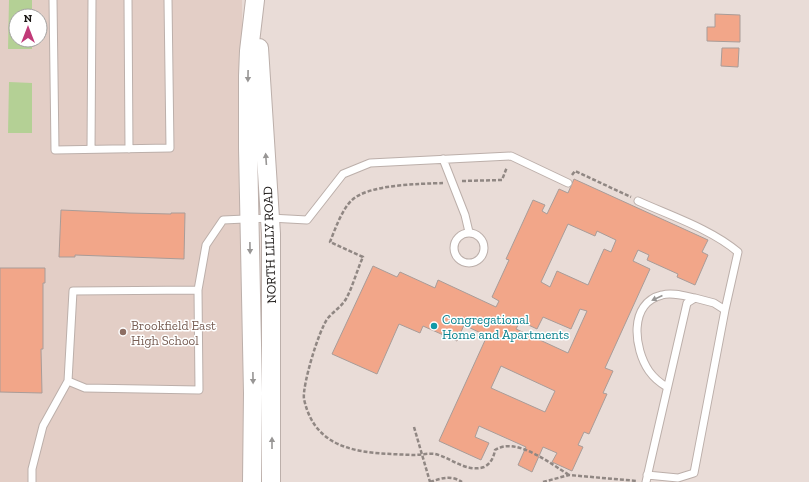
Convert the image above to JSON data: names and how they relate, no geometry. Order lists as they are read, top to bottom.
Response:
{
  "streets": {
    "street": ["NORTH LILLY ROAD"]
  },
  "places": ["Congregational Home and Apartments", "Brookfield East High School"],
  "north": "top"
}
